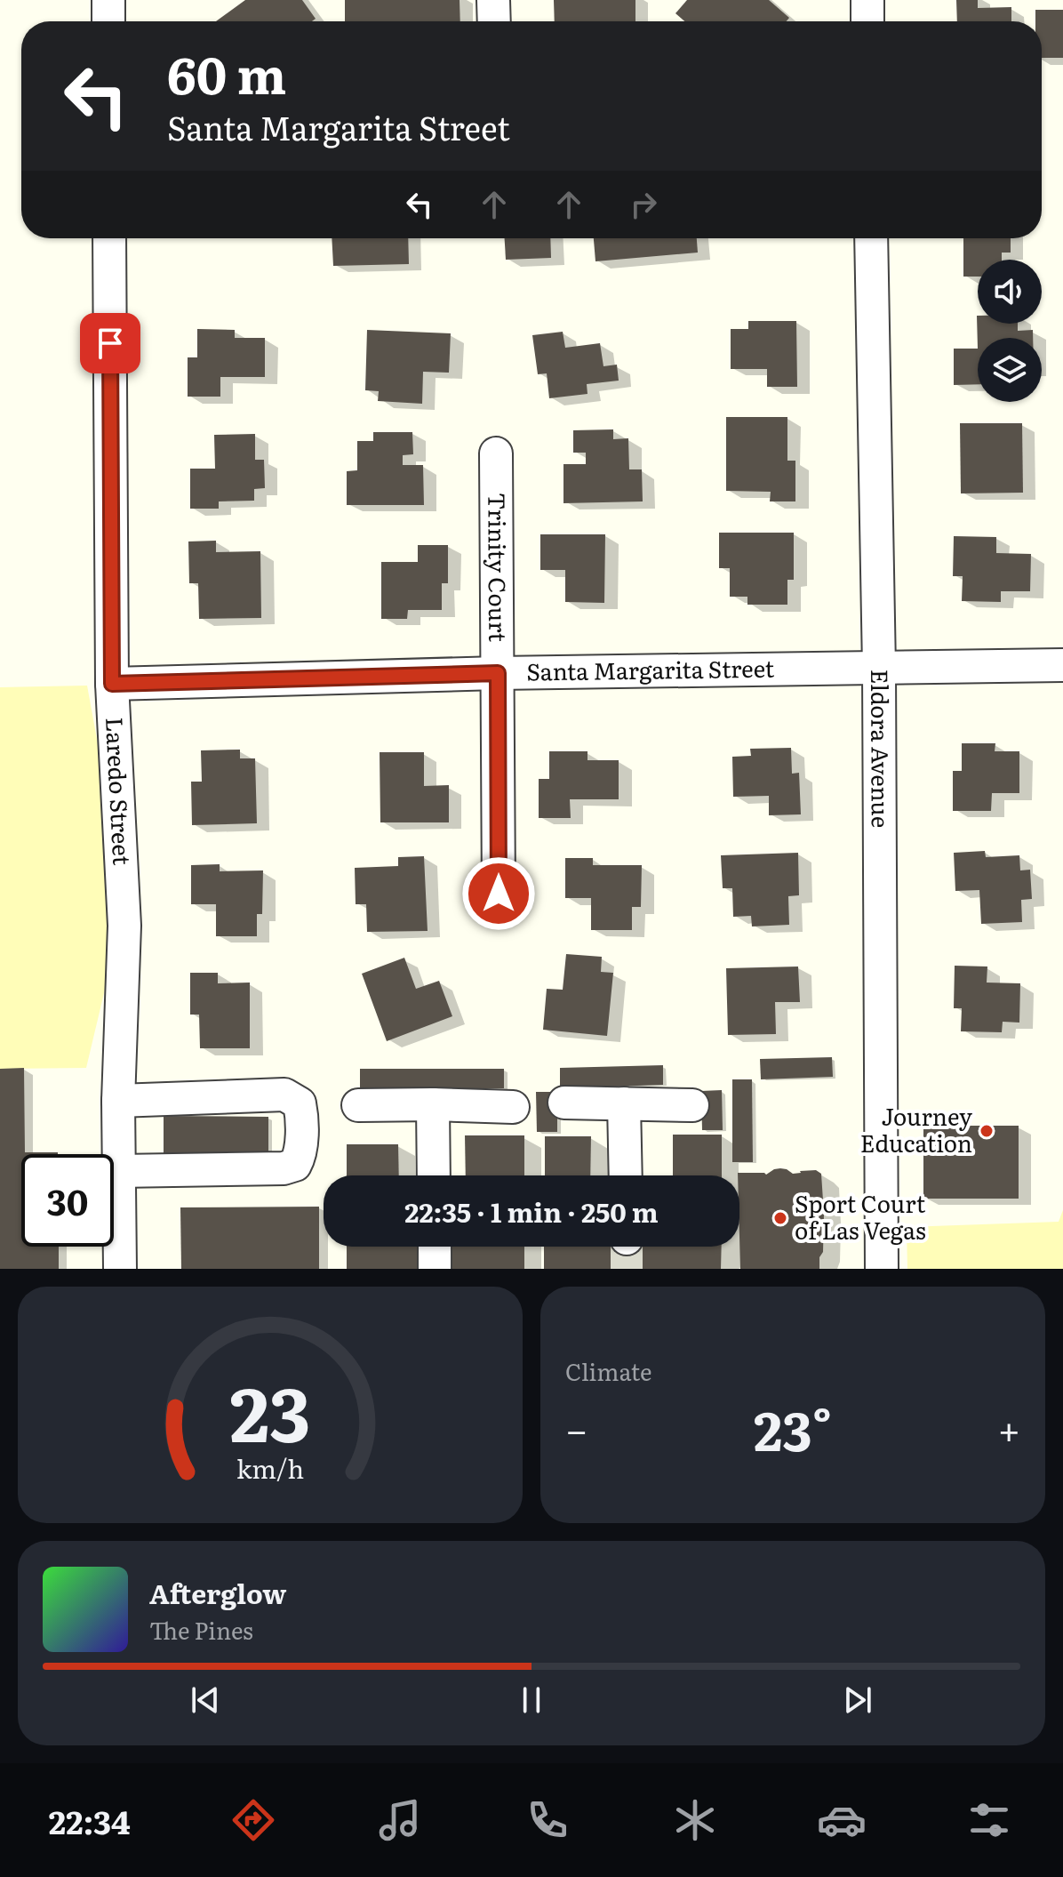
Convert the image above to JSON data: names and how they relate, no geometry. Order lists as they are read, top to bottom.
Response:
{
  "streets": {
    "street": [
      "Trinity Court",
      "Santa Margarita Street",
      "Eldora Avenue",
      "Laredo Street"
    ]
  },
  "crossings": [
    ["Trinity Court", "Santa Margarita Street"],
    ["Santa Margarita Street", "Eldora Avenue"],
    ["Santa Margarita Street", "Laredo Street"]
  ],
  "places": ["Journey Education", "Sport Court of Las Vegas"],
  "page": {
    "turn": ["60 m", "Santa Margarita Street"],
    "limit": "30",
    "trip": "22:35 · 1 min · 250 m",
    "tile": "Climate",
    "heat": ["−", "23°", "+"],
    "song": ["Afterglow", "The Pines"],
    "tabs": "22:34",
    "gauge": ["23", "km/h"]
  }
}
